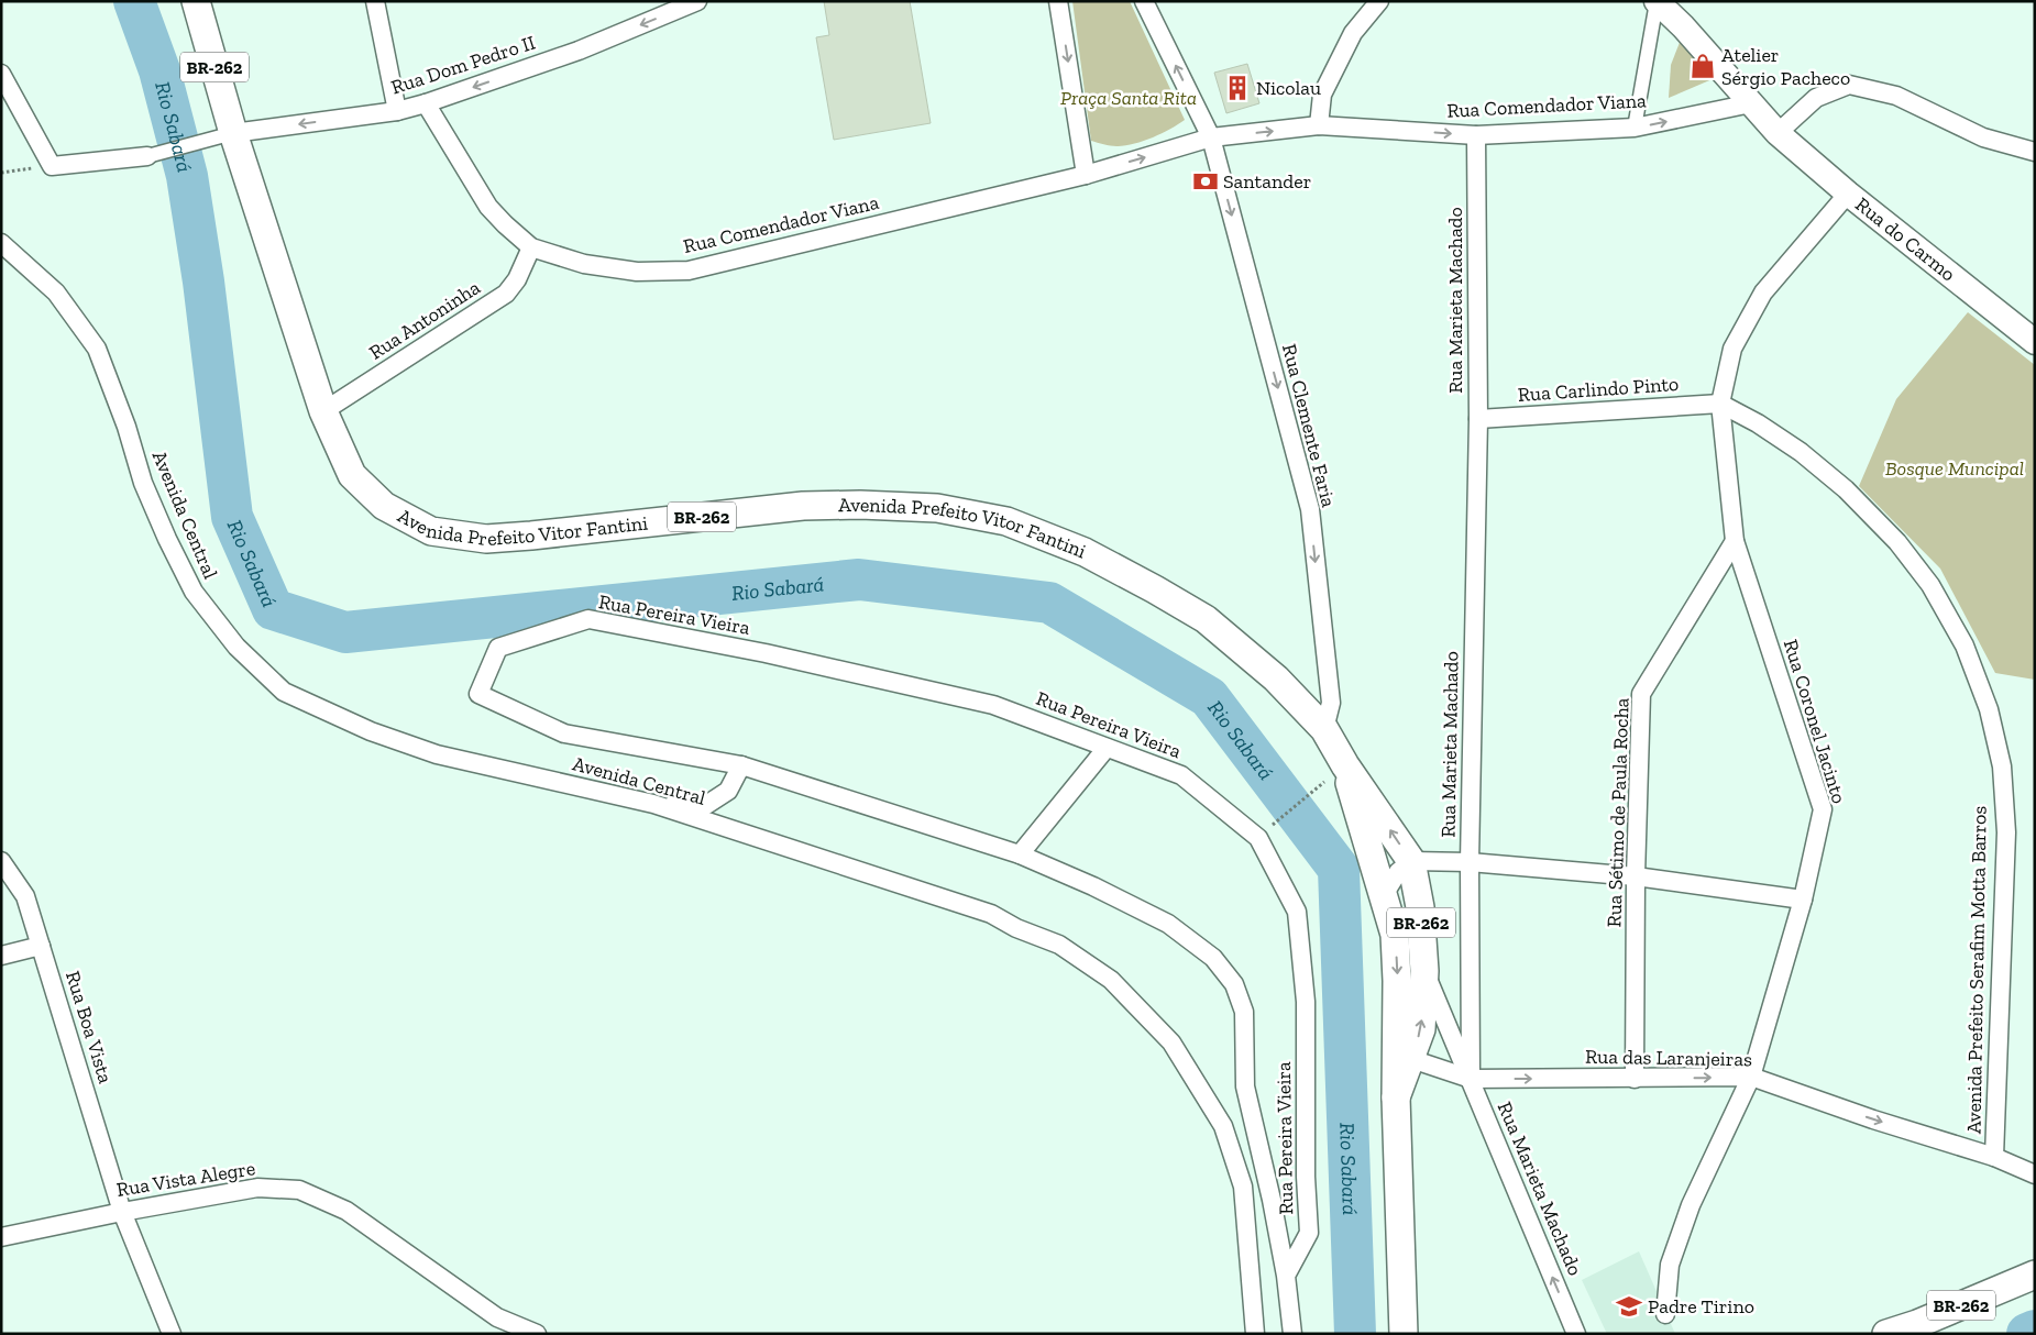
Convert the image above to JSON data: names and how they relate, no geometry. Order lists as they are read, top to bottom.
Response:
{
  "streets": {
    "main road": ["BR-262", "Rua do Carmo", "Avenida Prefeito Vitor Fantini"],
    "street": [
      "Rua Dom Pedro II",
      "Rua Comendador Viana",
      "Rua Marieta Machado",
      "Rua Antoninha",
      "Rua Carlindo Pinto",
      "Rua Clemente Faria",
      "Avenida Central",
      "Rua Pereira Vieira",
      "Rua Coronel Jacinto",
      "Rua Sétimo de Paula Rocha",
      "Avenida Prefeito Serafim Motta Barros",
      "Rua Boa Vista",
      "Rua das Laranjeiras",
      "Rua Vista Alegre"
    ]
  },
  "crossings": [
    ["Rua Dom Pedro II", "Rua Comendador Viana"],
    ["Rua Dom Pedro II", "Avenida Prefeito Vitor Fantini"],
    ["Rua Comendador Viana", "Rua do Carmo"],
    ["Rua Comendador Viana", "Rua Marieta Machado"],
    ["Rua Comendador Viana", "Rua Antoninha"],
    ["Rua Comendador Viana", "Rua Clemente Faria"],
    ["Rua do Carmo", "Rua Coronel Jacinto"],
    ["Rua Marieta Machado", "Rua Carlindo Pinto"],
    ["Rua Marieta Machado", "Rua das Laranjeiras"],
    ["Rua Antoninha", "Avenida Prefeito Vitor Fantini"],
    ["Rua Carlindo Pinto", "Rua Coronel Jacinto"],
    ["Rua Carlindo Pinto", "Avenida Prefeito Serafim Motta Barros"],
    ["Rua Clemente Faria", "Avenida Prefeito Vitor Fantini"],
    ["Avenida Prefeito Vitor Fantini", "Rua das Laranjeiras"],
    ["Rua Coronel Jacinto", "Rua Sétimo de Paula Rocha"],
    ["Rua Coronel Jacinto", "Avenida Prefeito Serafim Motta Barros"],
    ["Rua Coronel Jacinto", "Rua das Laranjeiras"],
    ["Rua Sétimo de Paula Rocha", "Rua das Laranjeiras"],
    ["Avenida Prefeito Serafim Motta Barros", "Rua das Laranjeiras"],
    ["Rua Boa Vista", "Rua Vista Alegre"]
  ],
  "one_way": ["Rua Dom Pedro II", "Rua Clemente Faria", "Rua das Laranjeiras"],
  "water": ["Rio Sabará"],
  "parks": ["Praça Santa Rita", "Bosque Muncipal"],
  "places": {
    "shop": ["Atelier Sérgio Pacheco"],
    "building": ["Nicolau"],
    "bank": ["Santander"],
    "school or university": ["Padre Tirino"]
  }
}
